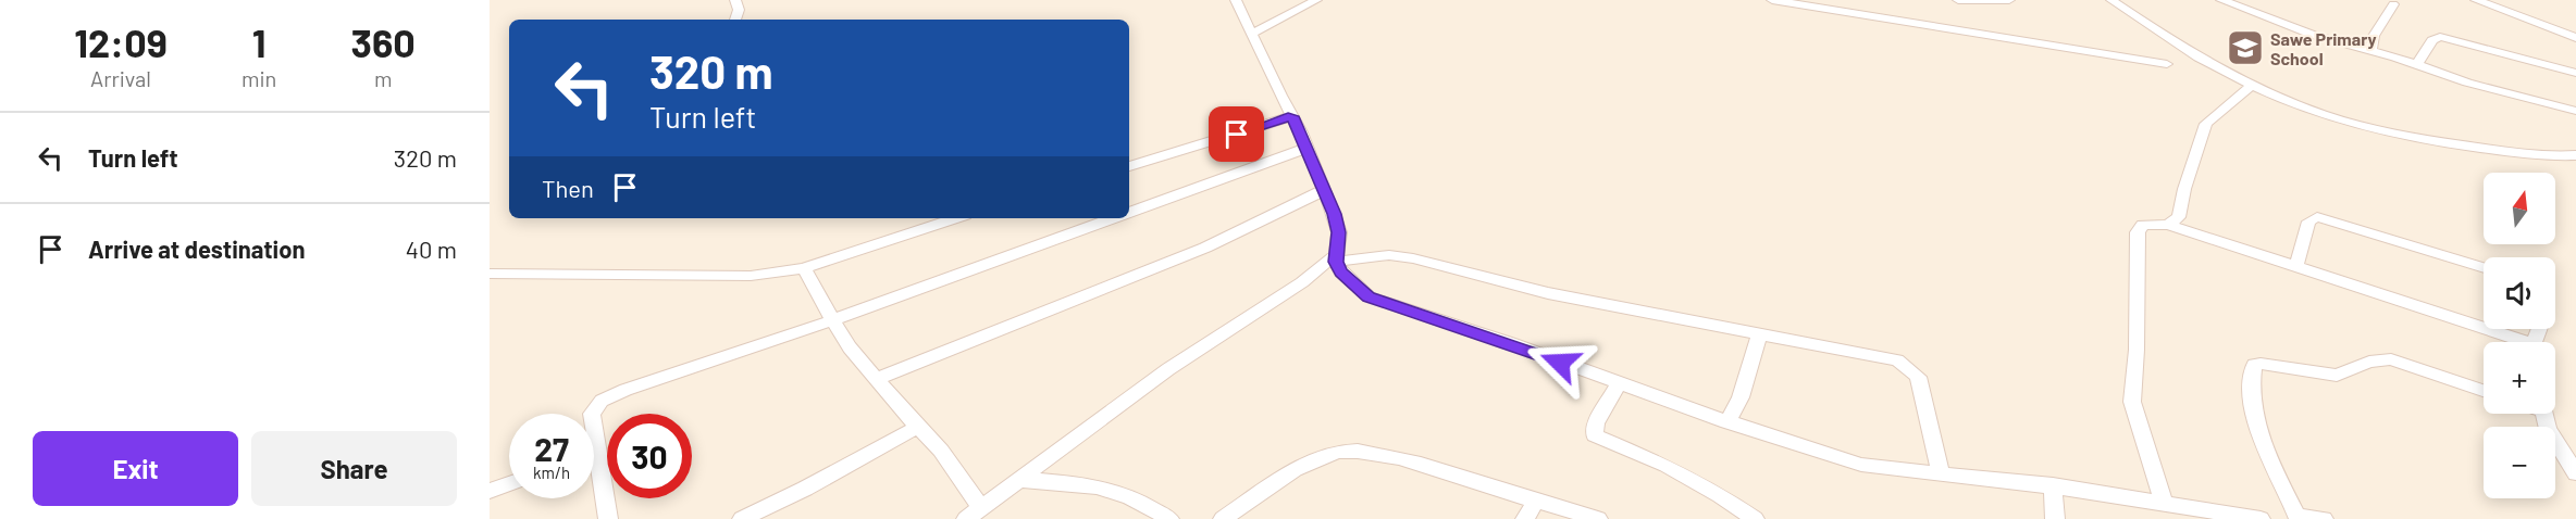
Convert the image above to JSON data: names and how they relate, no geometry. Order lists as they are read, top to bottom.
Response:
{
  "places": {
    "school or university": ["Sawe Primary School"]
  },
  "north": "top",
  "page": {
    "eta": [
      "12:09",
      "Arrival",
      "1",
      "min",
      "360",
      "m"
    ],
    "turn": ["320 m", "Turn left"],
    "list": [
      {
        "name": "Turn left",
        "value": "320 m"
      },
      {
        "name": "Arrive at destination",
        "value": "40 m"
      }
    ],
    "then": "Then",
    "map_buttons": ["+", "−"],
    "speed": "27 km/h",
    "limit": "30",
    "buttons": ["Exit", "Share"]
  }
}
